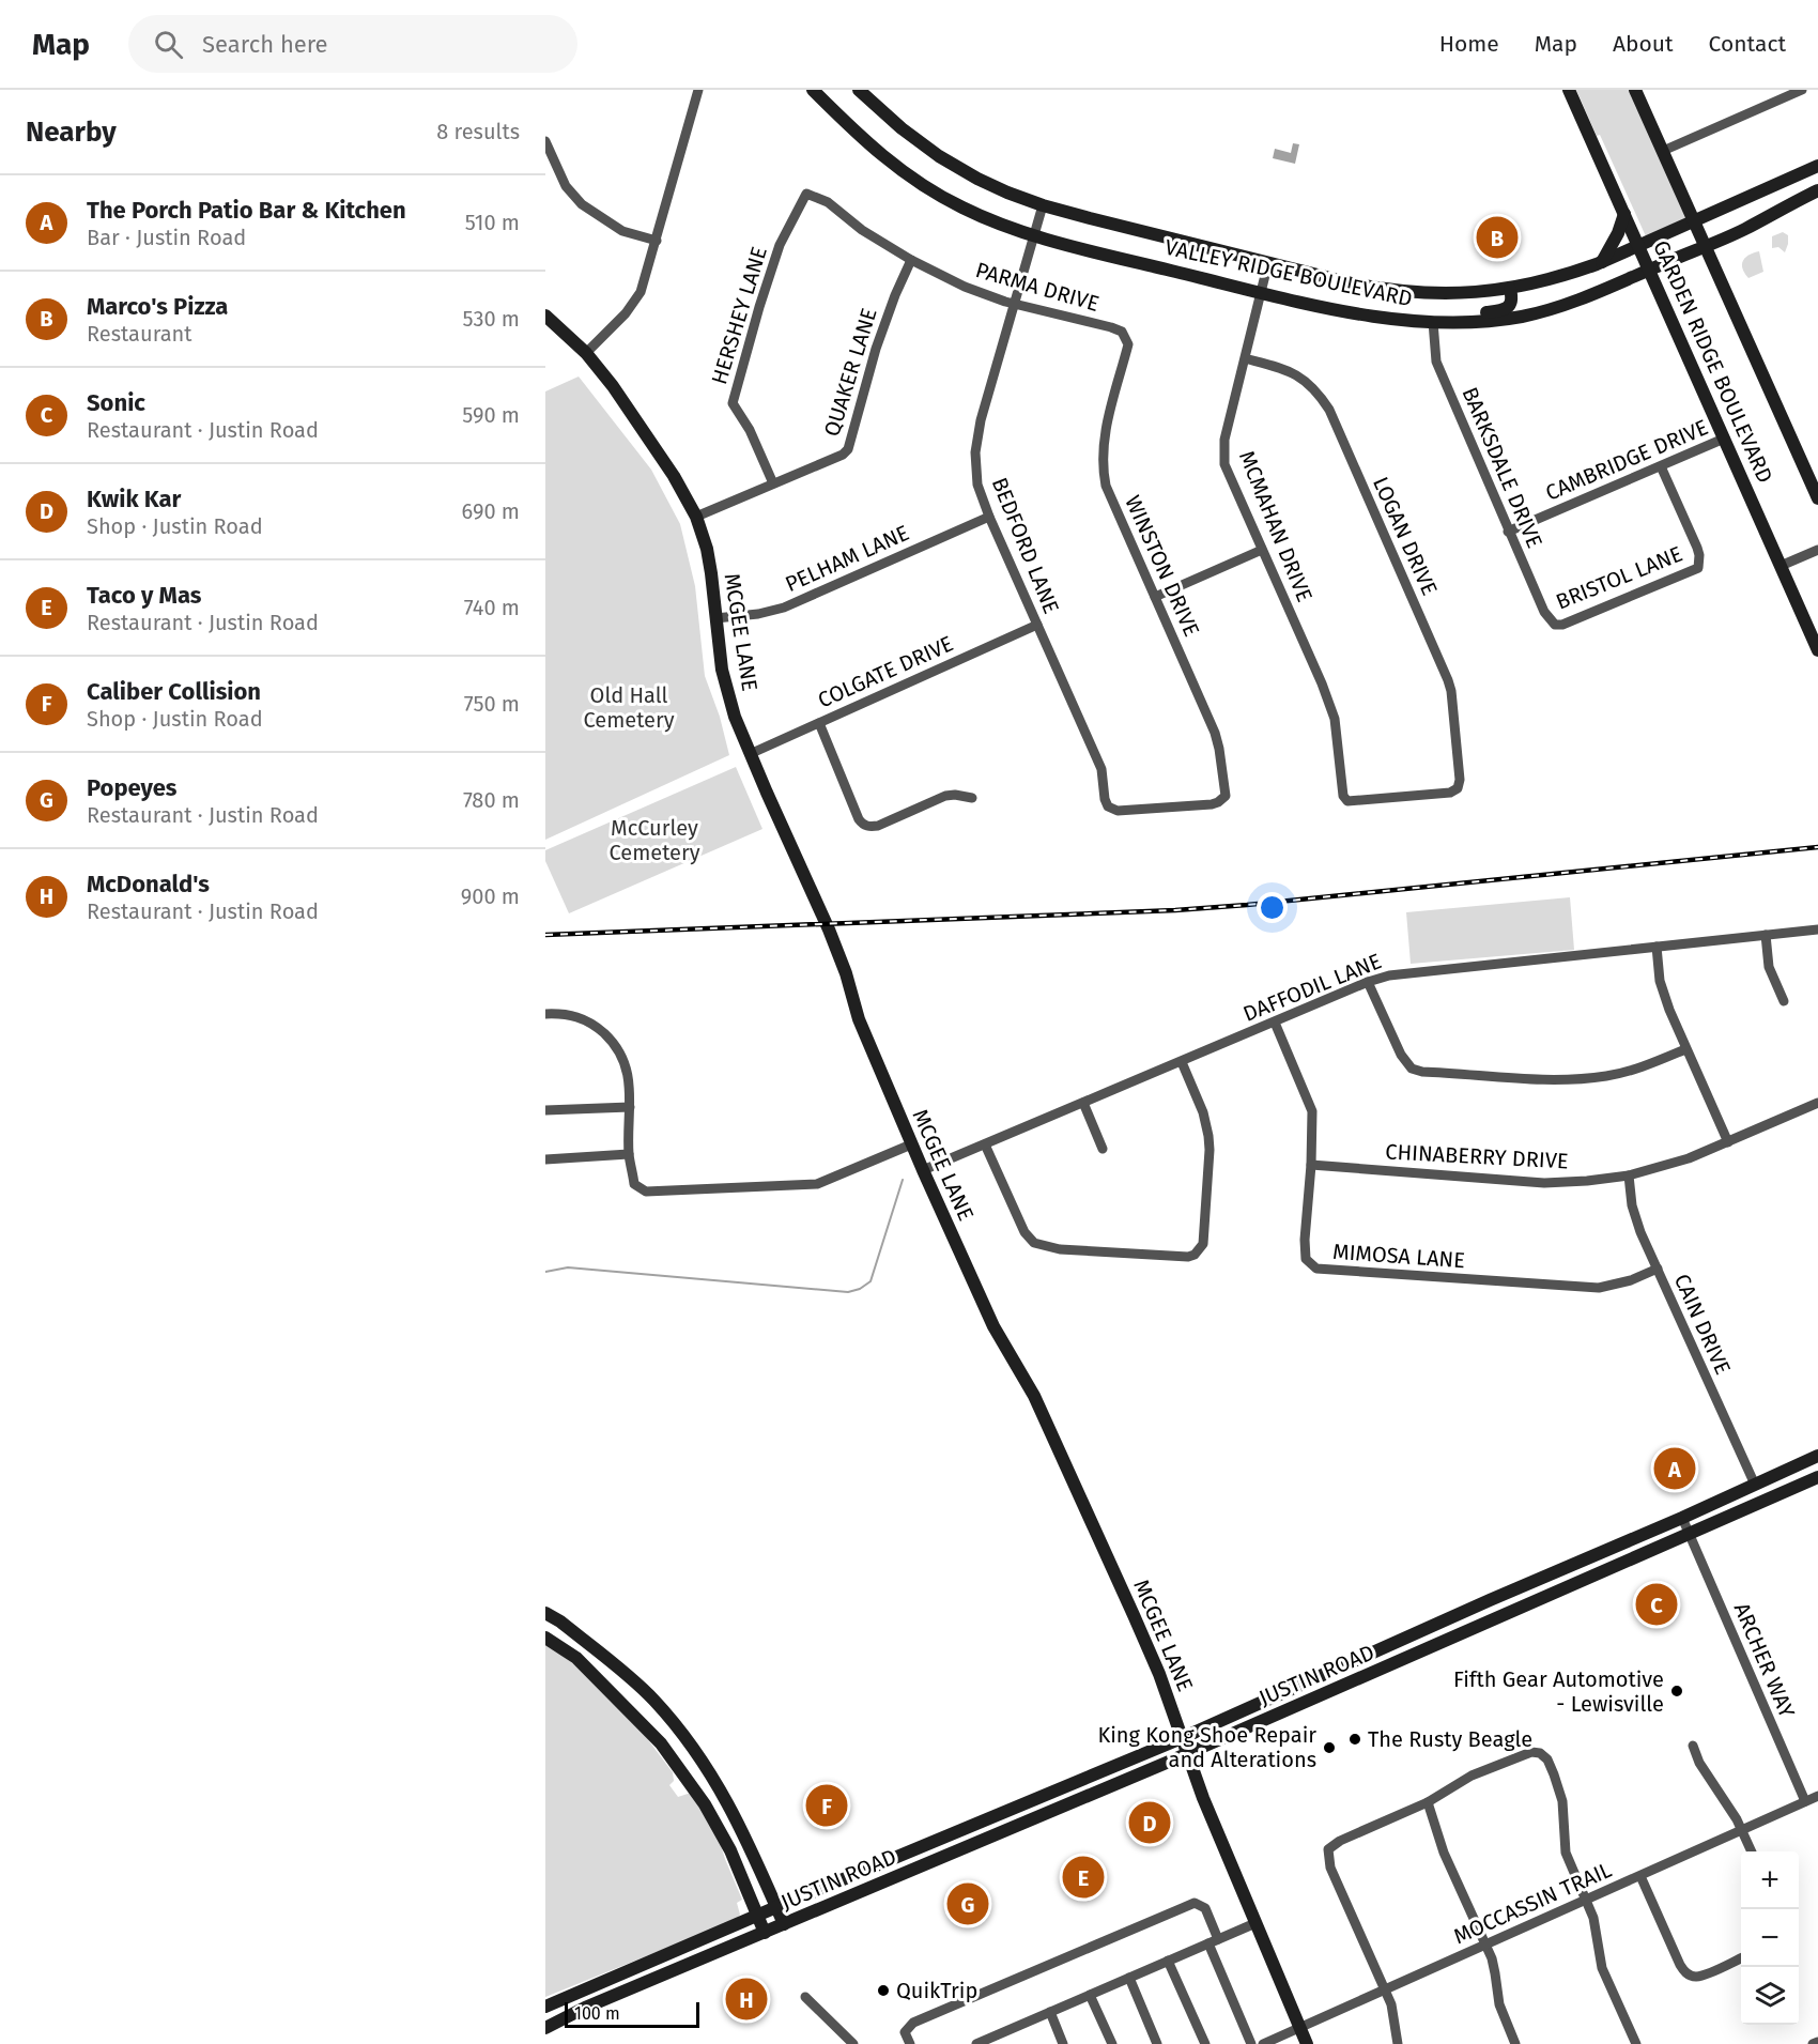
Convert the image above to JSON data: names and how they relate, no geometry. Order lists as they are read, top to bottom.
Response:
{
  "streets": {
    "main road": [
      "VALLEY RIDGE BOULEVARD",
      "GARDEN RIDGE BOULEVARD",
      "MCGEE LANE",
      "JUSTIN ROAD"
    ],
    "street": [
      "PARMA DRIVE",
      "HERSHEY LANE",
      "QUAKER LANE",
      "CAMBRIDGE DRIVE",
      "BARKSDALE DRIVE",
      "MCMAHAN DRIVE",
      "LOGAN DRIVE",
      "BEDFORD LANE",
      "PELHAM LANE",
      "WINSTON DRIVE",
      "BRISTOL LANE",
      "COLGATE DRIVE",
      "DAFFODIL LANE",
      "CHINABERRY DRIVE",
      "MIMOSA LANE",
      "CAIN DRIVE",
      "ARCHER WAY",
      "MOCCASSIN TRAIL"
    ]
  },
  "crossings": [
    ["VALLEY RIDGE BOULEVARD", "GARDEN RIDGE BOULEVARD"],
    ["VALLEY RIDGE BOULEVARD", "BARKSDALE DRIVE"],
    ["VALLEY RIDGE BOULEVARD", "MCMAHAN DRIVE"],
    ["VALLEY RIDGE BOULEVARD", "BEDFORD LANE"],
    ["PARMA DRIVE", "HERSHEY LANE"],
    ["PARMA DRIVE", "QUAKER LANE"],
    ["PARMA DRIVE", "BEDFORD LANE"],
    ["PARMA DRIVE", "WINSTON DRIVE"],
    ["HERSHEY LANE", "QUAKER LANE"],
    ["GARDEN RIDGE BOULEVARD", "CAMBRIDGE DRIVE"],
    ["QUAKER LANE", "MCGEE LANE"],
    ["CAMBRIDGE DRIVE", "BARKSDALE DRIVE"],
    ["CAMBRIDGE DRIVE", "BRISTOL LANE"],
    ["BARKSDALE DRIVE", "BRISTOL LANE"],
    ["MCMAHAN DRIVE", "LOGAN DRIVE"],
    ["BEDFORD LANE", "PELHAM LANE"],
    ["BEDFORD LANE", "WINSTON DRIVE"],
    ["BEDFORD LANE", "COLGATE DRIVE"],
    ["PELHAM LANE", "MCGEE LANE"],
    ["MCGEE LANE", "COLGATE DRIVE"],
    ["MCGEE LANE", "DAFFODIL LANE"],
    ["MCGEE LANE", "JUSTIN ROAD"],
    ["MCGEE LANE", "MOCCASSIN TRAIL"],
    ["DAFFODIL LANE", "MIMOSA LANE"],
    ["CHINABERRY DRIVE", "MIMOSA LANE"],
    ["CHINABERRY DRIVE", "CAIN DRIVE"],
    ["MIMOSA LANE", "CAIN DRIVE"],
    ["CAIN DRIVE", "JUSTIN ROAD"],
    ["ARCHER WAY", "JUSTIN ROAD"],
    ["ARCHER WAY", "MOCCASSIN TRAIL"]
  ],
  "parks": ["Old Hall Cemetery", "McCurley Cemetery"],
  "places": [
    "Fifth Gear Automotive - Lewisville",
    "The Rusty Beagle",
    "King Kong Shoe Repair and Alterations",
    "QuikTrip"
  ],
  "scale_bar": "100 m",
  "page": {
    "header": "Map",
    "search": "Search here",
    "nav": [
      "Home",
      "Map",
      "About",
      "Contact"
    ],
    "heading": ["Nearby", "8 results"],
    "list": [
      {
        "mark": "A",
        "name": "The Porch Patio Bar & Kitchen",
        "note": "Bar · Justin Road",
        "value": "510 m"
      },
      {
        "mark": "B",
        "name": "Marco's Pizza",
        "note": "Restaurant",
        "value": "530 m"
      },
      {
        "mark": "C",
        "name": "Sonic",
        "note": "Restaurant · Justin Road",
        "value": "590 m"
      },
      {
        "mark": "D",
        "name": "Kwik Kar",
        "note": "Shop · Justin Road",
        "value": "690 m"
      },
      {
        "mark": "E",
        "name": "Taco y Mas",
        "note": "Restaurant · Justin Road",
        "value": "740 m"
      },
      {
        "mark": "F",
        "name": "Caliber Collision",
        "note": "Shop · Justin Road",
        "value": "750 m"
      },
      {
        "mark": "G",
        "name": "Popeyes",
        "note": "Restaurant · Justin Road",
        "value": "780 m"
      },
      {
        "mark": "H",
        "name": "McDonald's",
        "note": "Restaurant · Justin Road",
        "value": "900 m"
      }
    ],
    "pins": [
      "B",
      "A",
      "C",
      "F",
      "D",
      "E",
      "G",
      "H"
    ],
    "map_buttons": ["+", "−"],
    "scale": "100 m"
  }
}
